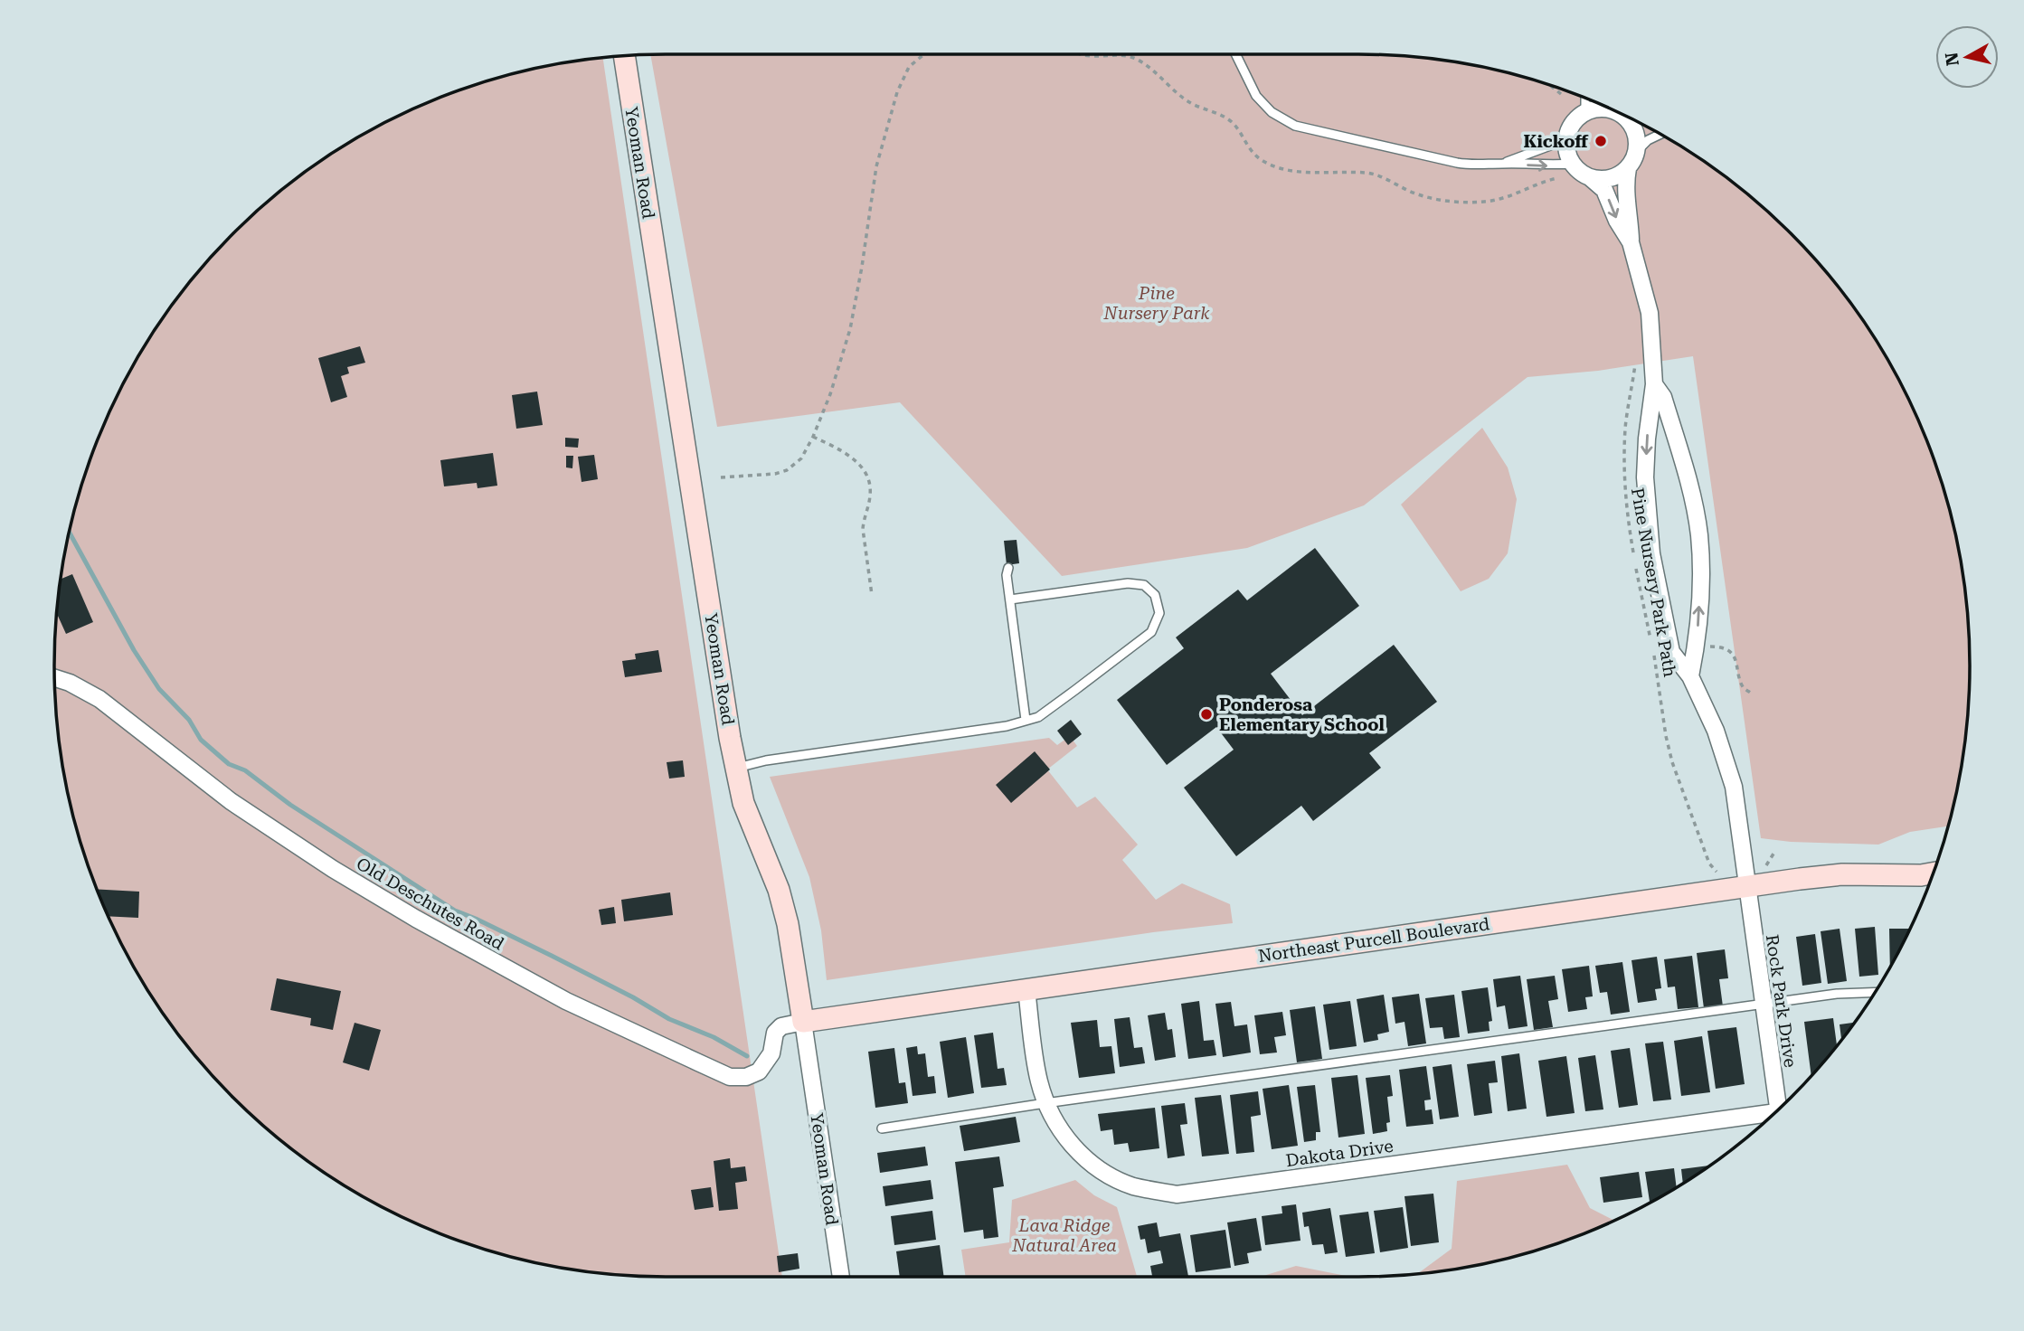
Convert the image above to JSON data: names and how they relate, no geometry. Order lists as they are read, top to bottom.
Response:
{
  "streets": {
    "street": [
      "Yeoman Road",
      "Old Deschutes Road",
      "Northeast Purcell Boulevard",
      "Rock Park Drive",
      "Dakota Drive"
    ],
    "path": ["Pine Nursery Park Path"]
  },
  "crossings": [
    ["Yeoman Road", "Old Deschutes Road"],
    ["Yeoman Road", "Northeast Purcell Boulevard"],
    ["Old Deschutes Road", "Northeast Purcell Boulevard"],
    ["Northeast Purcell Boulevard", "Rock Park Drive"],
    ["Northeast Purcell Boulevard", "Dakota Drive"]
  ],
  "parks": ["Pine Nursery Park", "Lava Ridge Natural Area"],
  "places": ["Kickoff", "Ponderosa Elementary School"],
  "north": "left"
}
